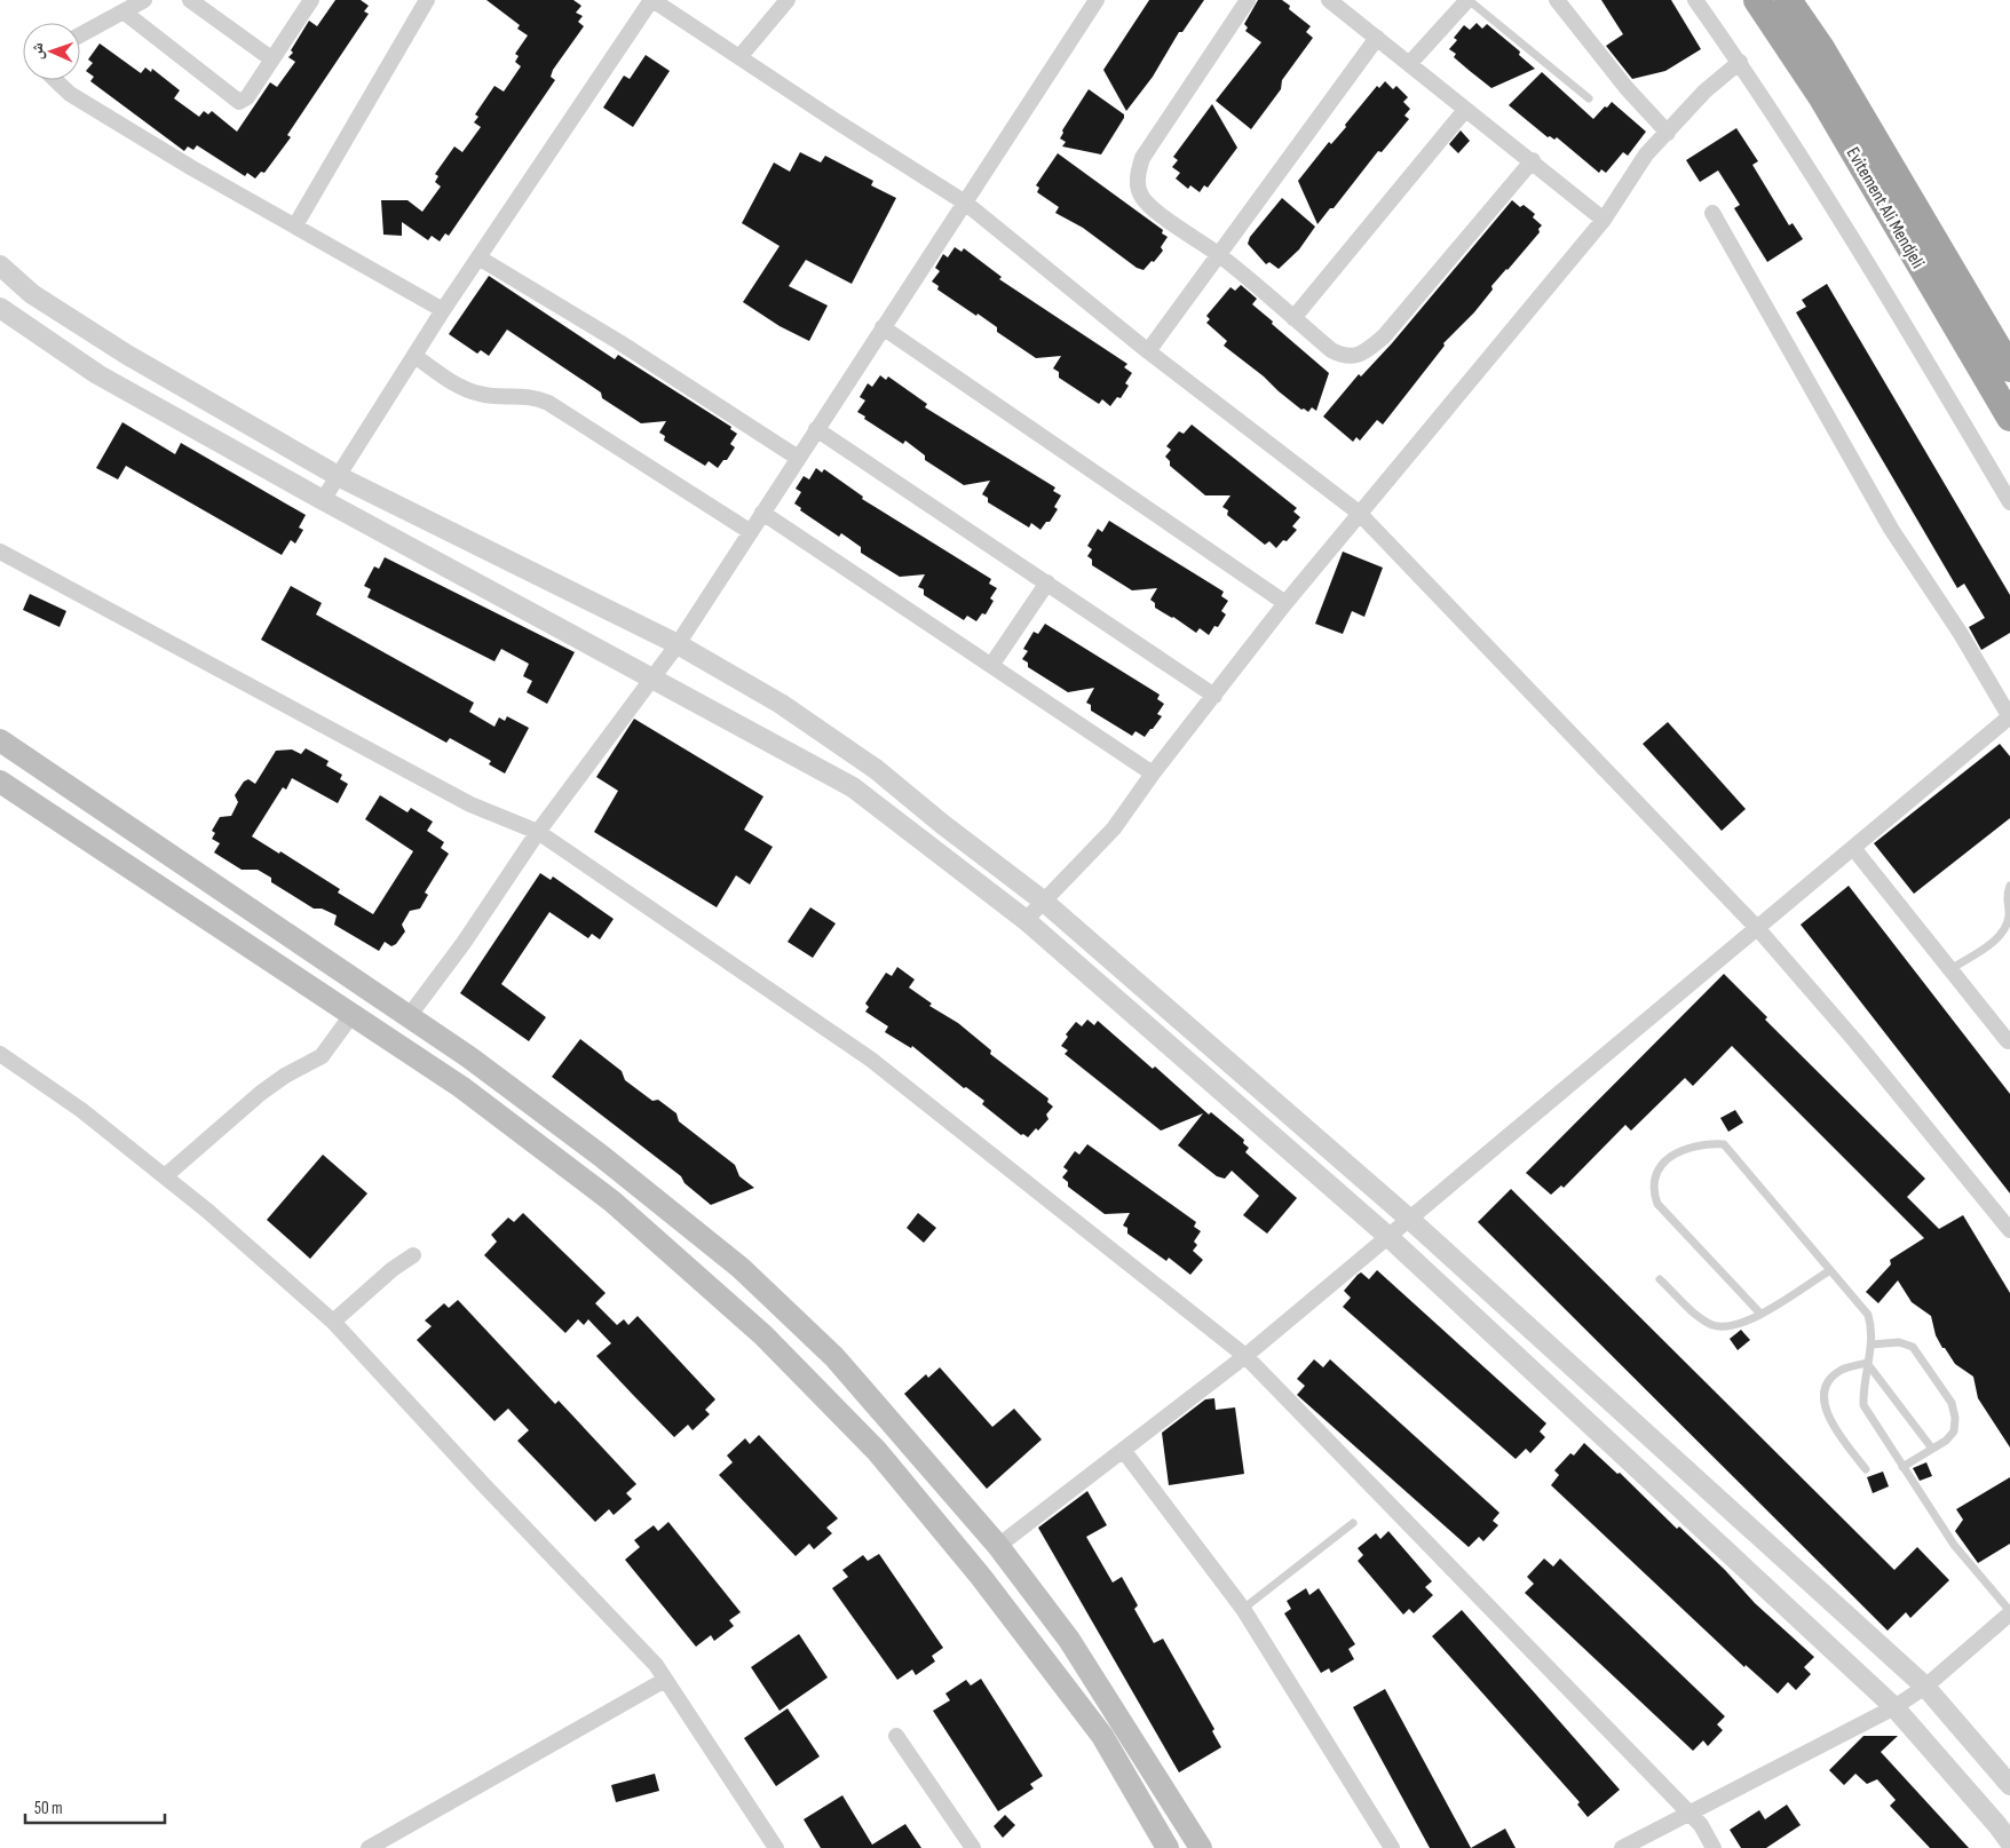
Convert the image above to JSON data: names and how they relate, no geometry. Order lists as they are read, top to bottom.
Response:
{
  "streets": {
    "highway": ["Evitement Ali Mendjeli"]
  },
  "scale_bar": "50 m",
  "north": "left"
}
